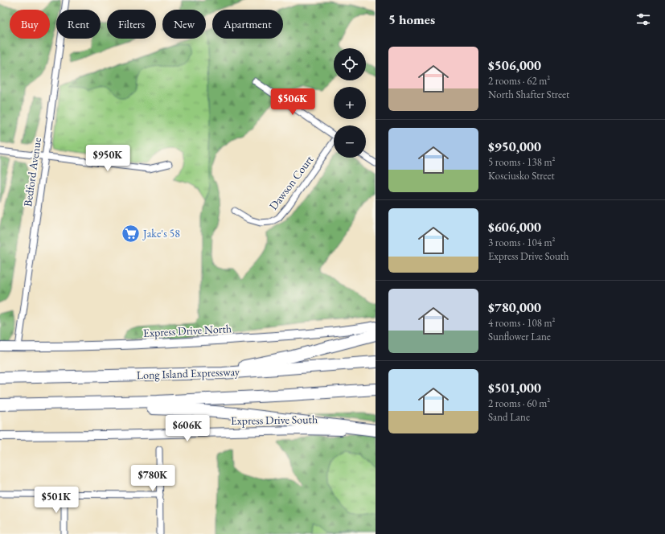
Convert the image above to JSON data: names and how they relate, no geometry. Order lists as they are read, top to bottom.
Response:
{
  "streets": {
    "highway": ["Long Island Expressway"],
    "main road": ["Express Drive North", "Express Drive South"],
    "street": ["Bedford Avenue", "Dawson Court"]
  },
  "crossings": [
    ["Bedford Avenue", "Express Drive North"]
  ],
  "places": {
    "supermarket": ["Jake's 58"]
  },
  "page": {
    "heading": "5 homes",
    "chip": [
      "Buy",
      "Rent",
      "Filters",
      "New",
      "Apartment"
    ],
    "list": [
      {
        "name": "$506,000",
        "note": "2 rooms · 62 m² · North Shafter Street"
      },
      {
        "name": "$950,000",
        "note": "5 rooms · 138 m² · Kosciusko Street"
      },
      {
        "name": "$606,000",
        "note": "3 rooms · 104 m² · Express Drive South"
      },
      {
        "name": "$780,000",
        "note": "4 rooms · 108 m² · Sunflower Lane"
      },
      {
        "name": "$501,000",
        "note": "2 rooms · 60 m² · Sand Lane"
      }
    ],
    "map_buttons": ["+", "−"],
    "price": [
      "$506K",
      "$950K",
      "$606K",
      "$780K",
      "$501K"
    ]
  }
}
